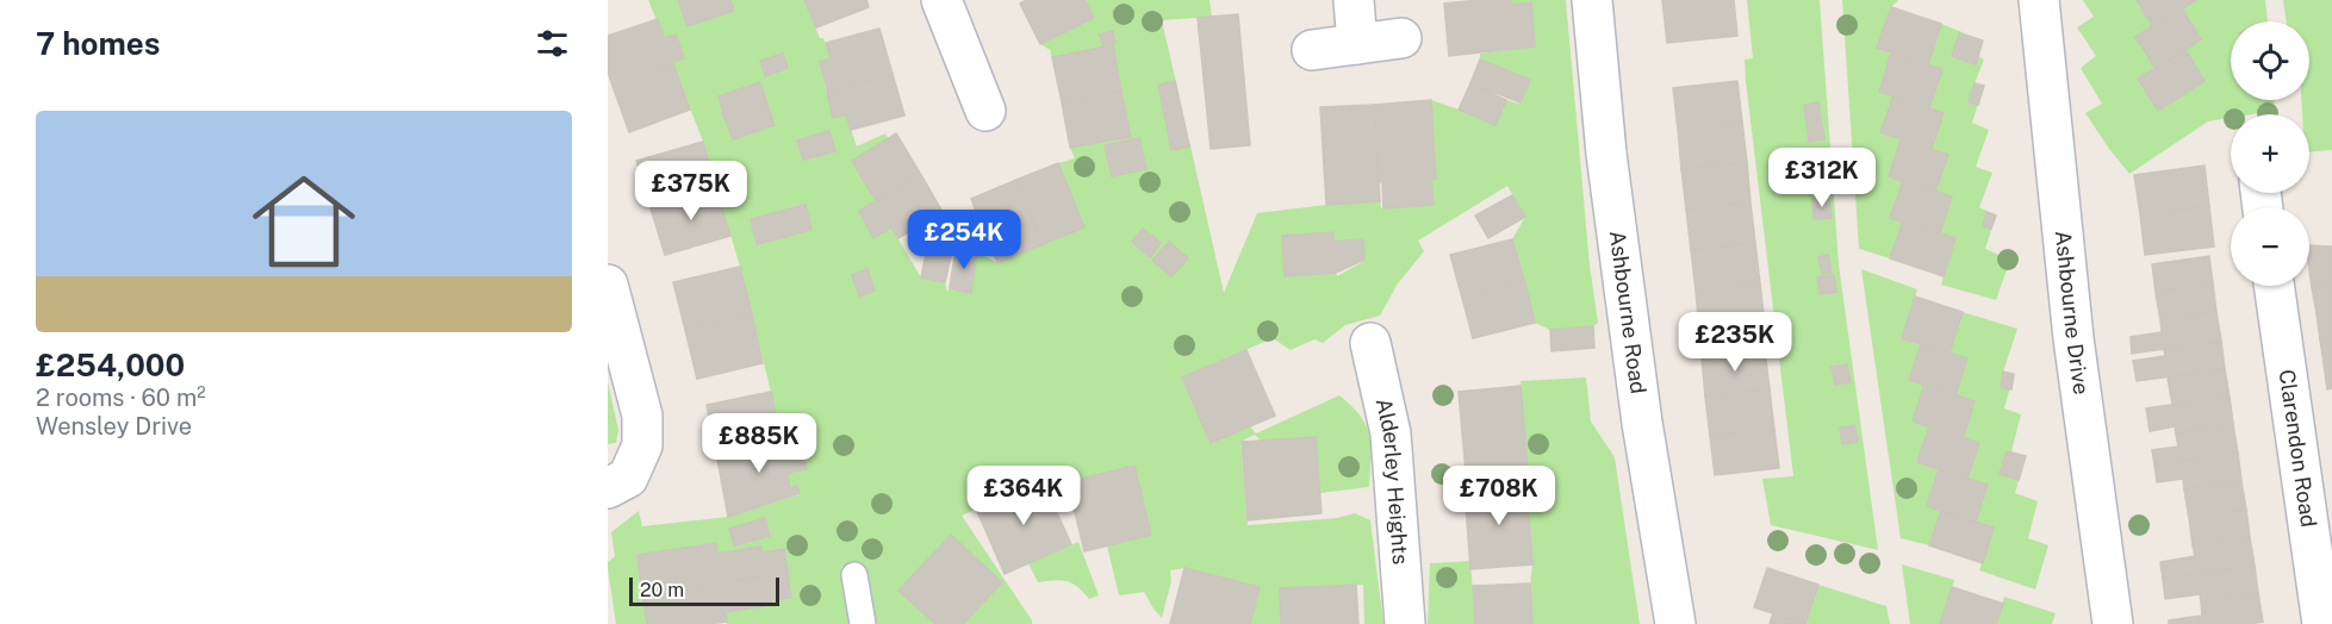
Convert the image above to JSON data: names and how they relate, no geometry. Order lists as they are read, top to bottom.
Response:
{
  "streets": {
    "street": [
      "Ashbourne Drive",
      "Ashbourne Road",
      "Clarendon Road",
      "Alderley Heights"
    ]
  },
  "scale_bar": "20 m",
  "page": {
    "heading": "7 homes",
    "map_buttons": ["+", "−"],
    "list": [
      {
        "name": "£254,000",
        "note": "2 rooms · 60 m² · Wensley Drive"
      }
    ],
    "price": [
      "£312K",
      "£375K",
      "£254K",
      "£235K",
      "£885K",
      "£364K",
      "£708K"
    ],
    "scale": "20 m"
  }
}
